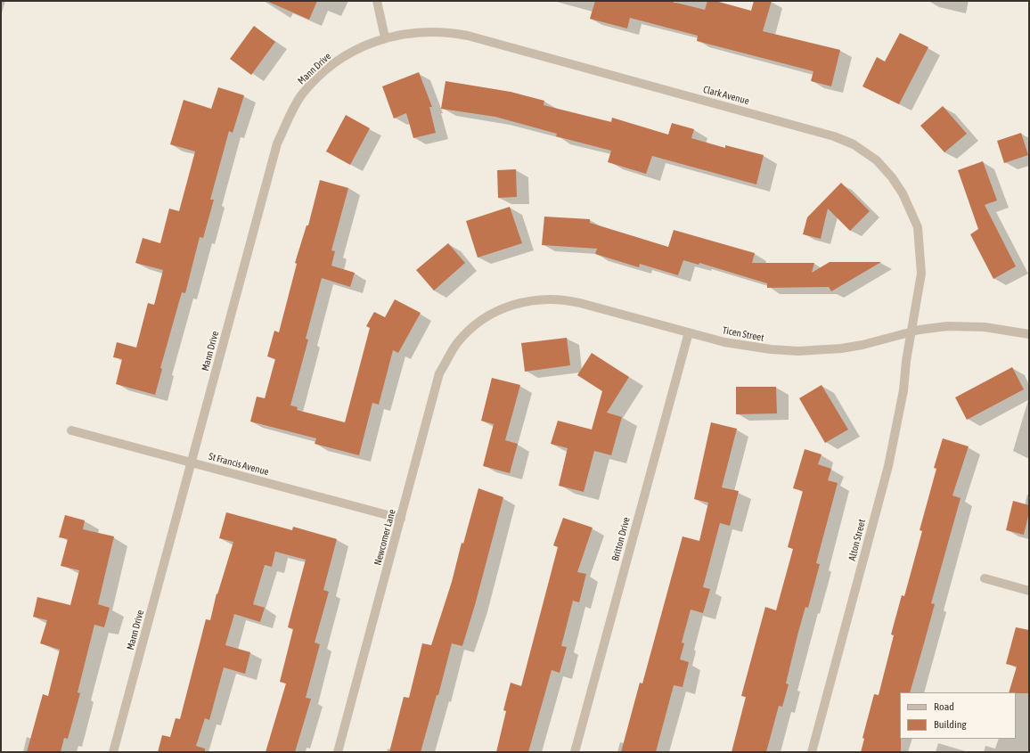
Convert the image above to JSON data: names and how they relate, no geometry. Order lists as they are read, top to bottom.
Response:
{
  "streets": {
    "street": [
      "Mann Drive",
      "Clark Avenue",
      "Ticen Street",
      "St Francis Avenue",
      "Newcomer Lane",
      "Britton Drive",
      "Alton Street"
    ]
  },
  "crossings": [
    ["Mann Drive", "Clark Avenue"],
    ["Mann Drive", "St Francis Avenue"],
    ["Clark Avenue", "Ticen Street"],
    ["Clark Avenue", "Alton Street"],
    ["Ticen Street", "Newcomer Lane"],
    ["Ticen Street", "Britton Drive"],
    ["Ticen Street", "Alton Street"],
    ["St Francis Avenue", "Newcomer Lane"]
  ],
  "legend": ["Road", "Building"]
}
